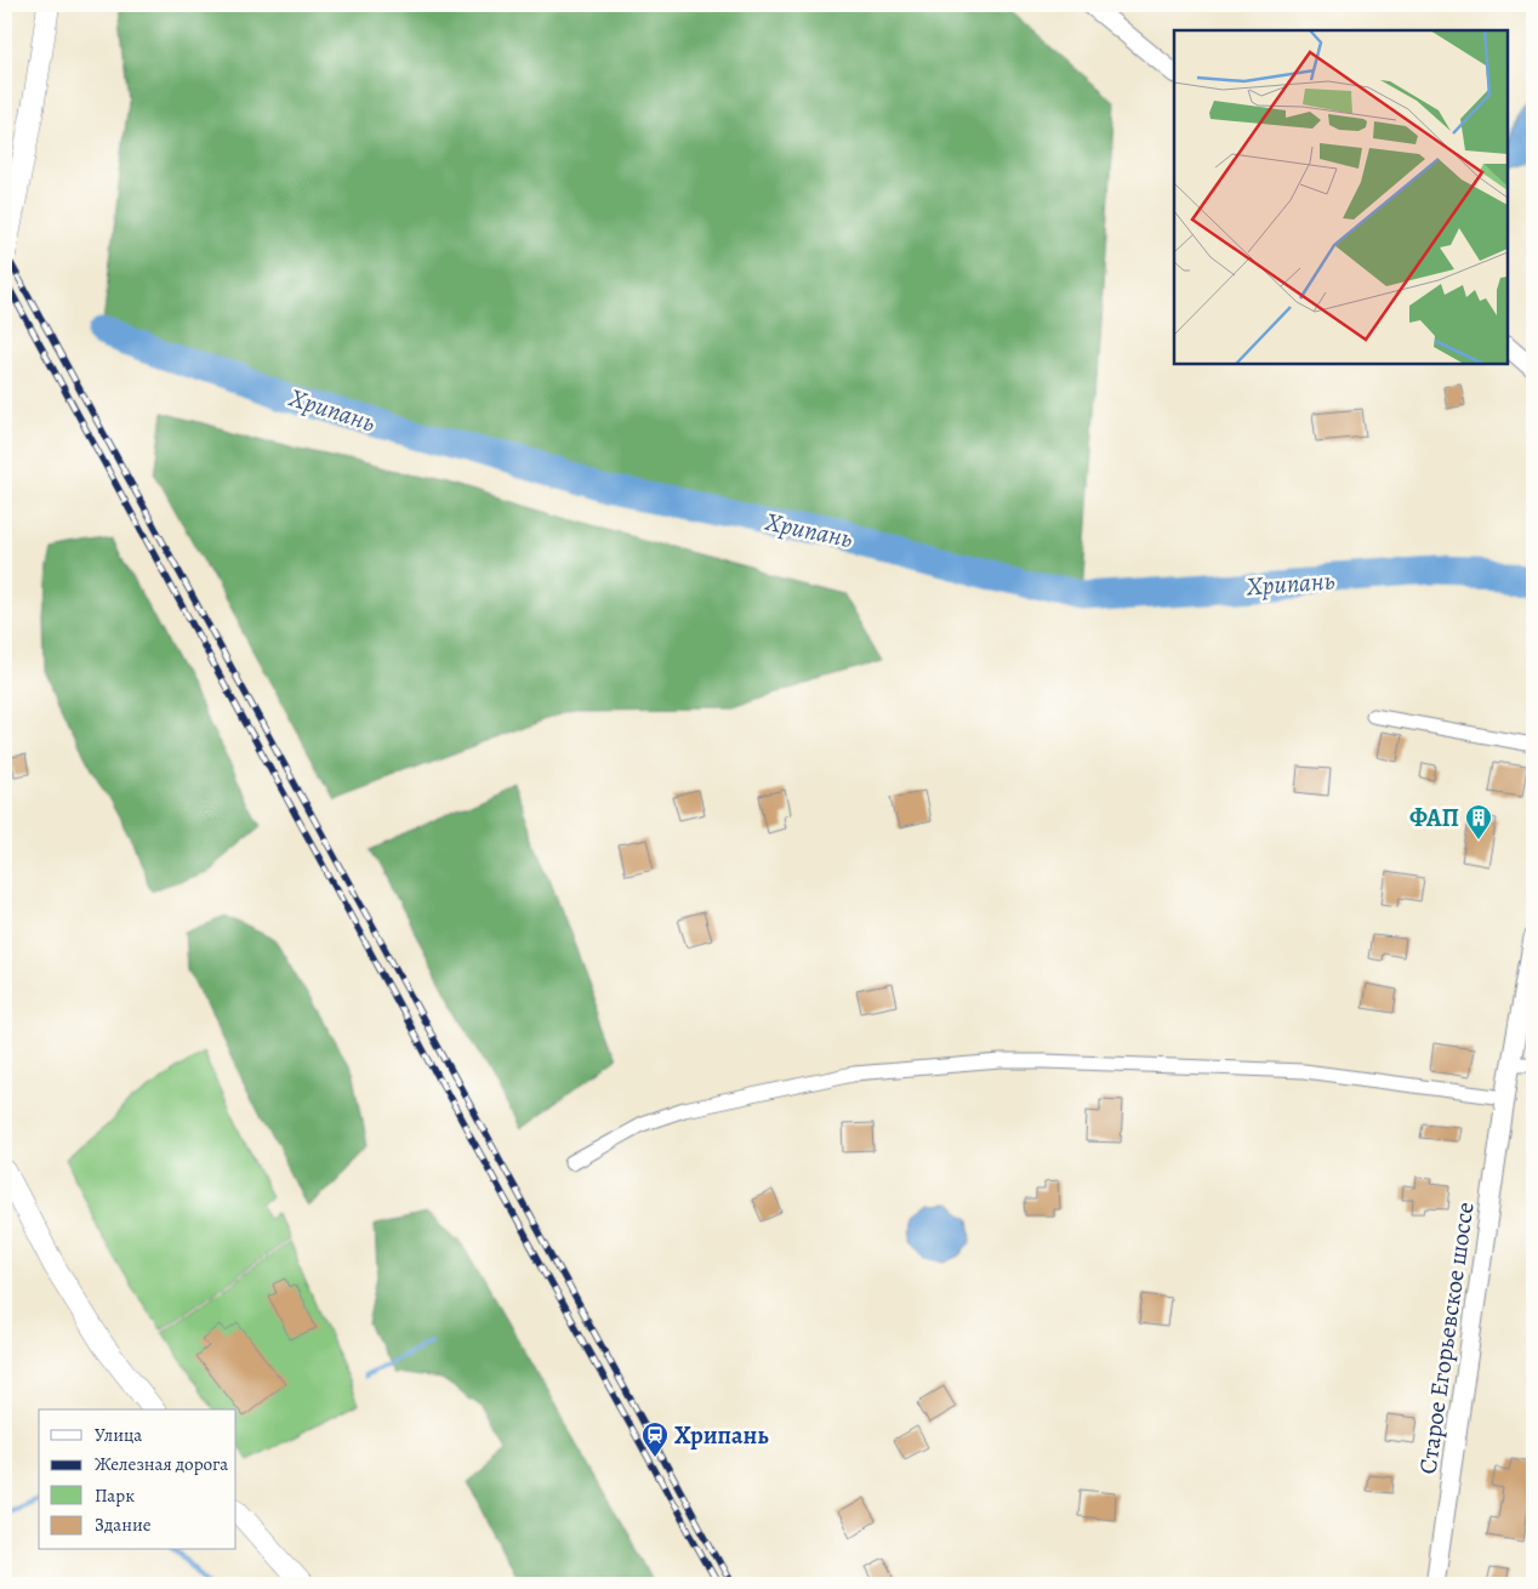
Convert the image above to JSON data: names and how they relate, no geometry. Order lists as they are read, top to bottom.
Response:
{
  "streets": {
    "main road": ["Старое Егорьевское шоссе"]
  },
  "water": ["Хрипань"],
  "places": {
    "building": ["ФАП"],
    "station": ["Хрипань"]
  },
  "legend": [
    "Улица",
    "Железная дорога",
    "Парк",
    "Здание"
  ]
}
